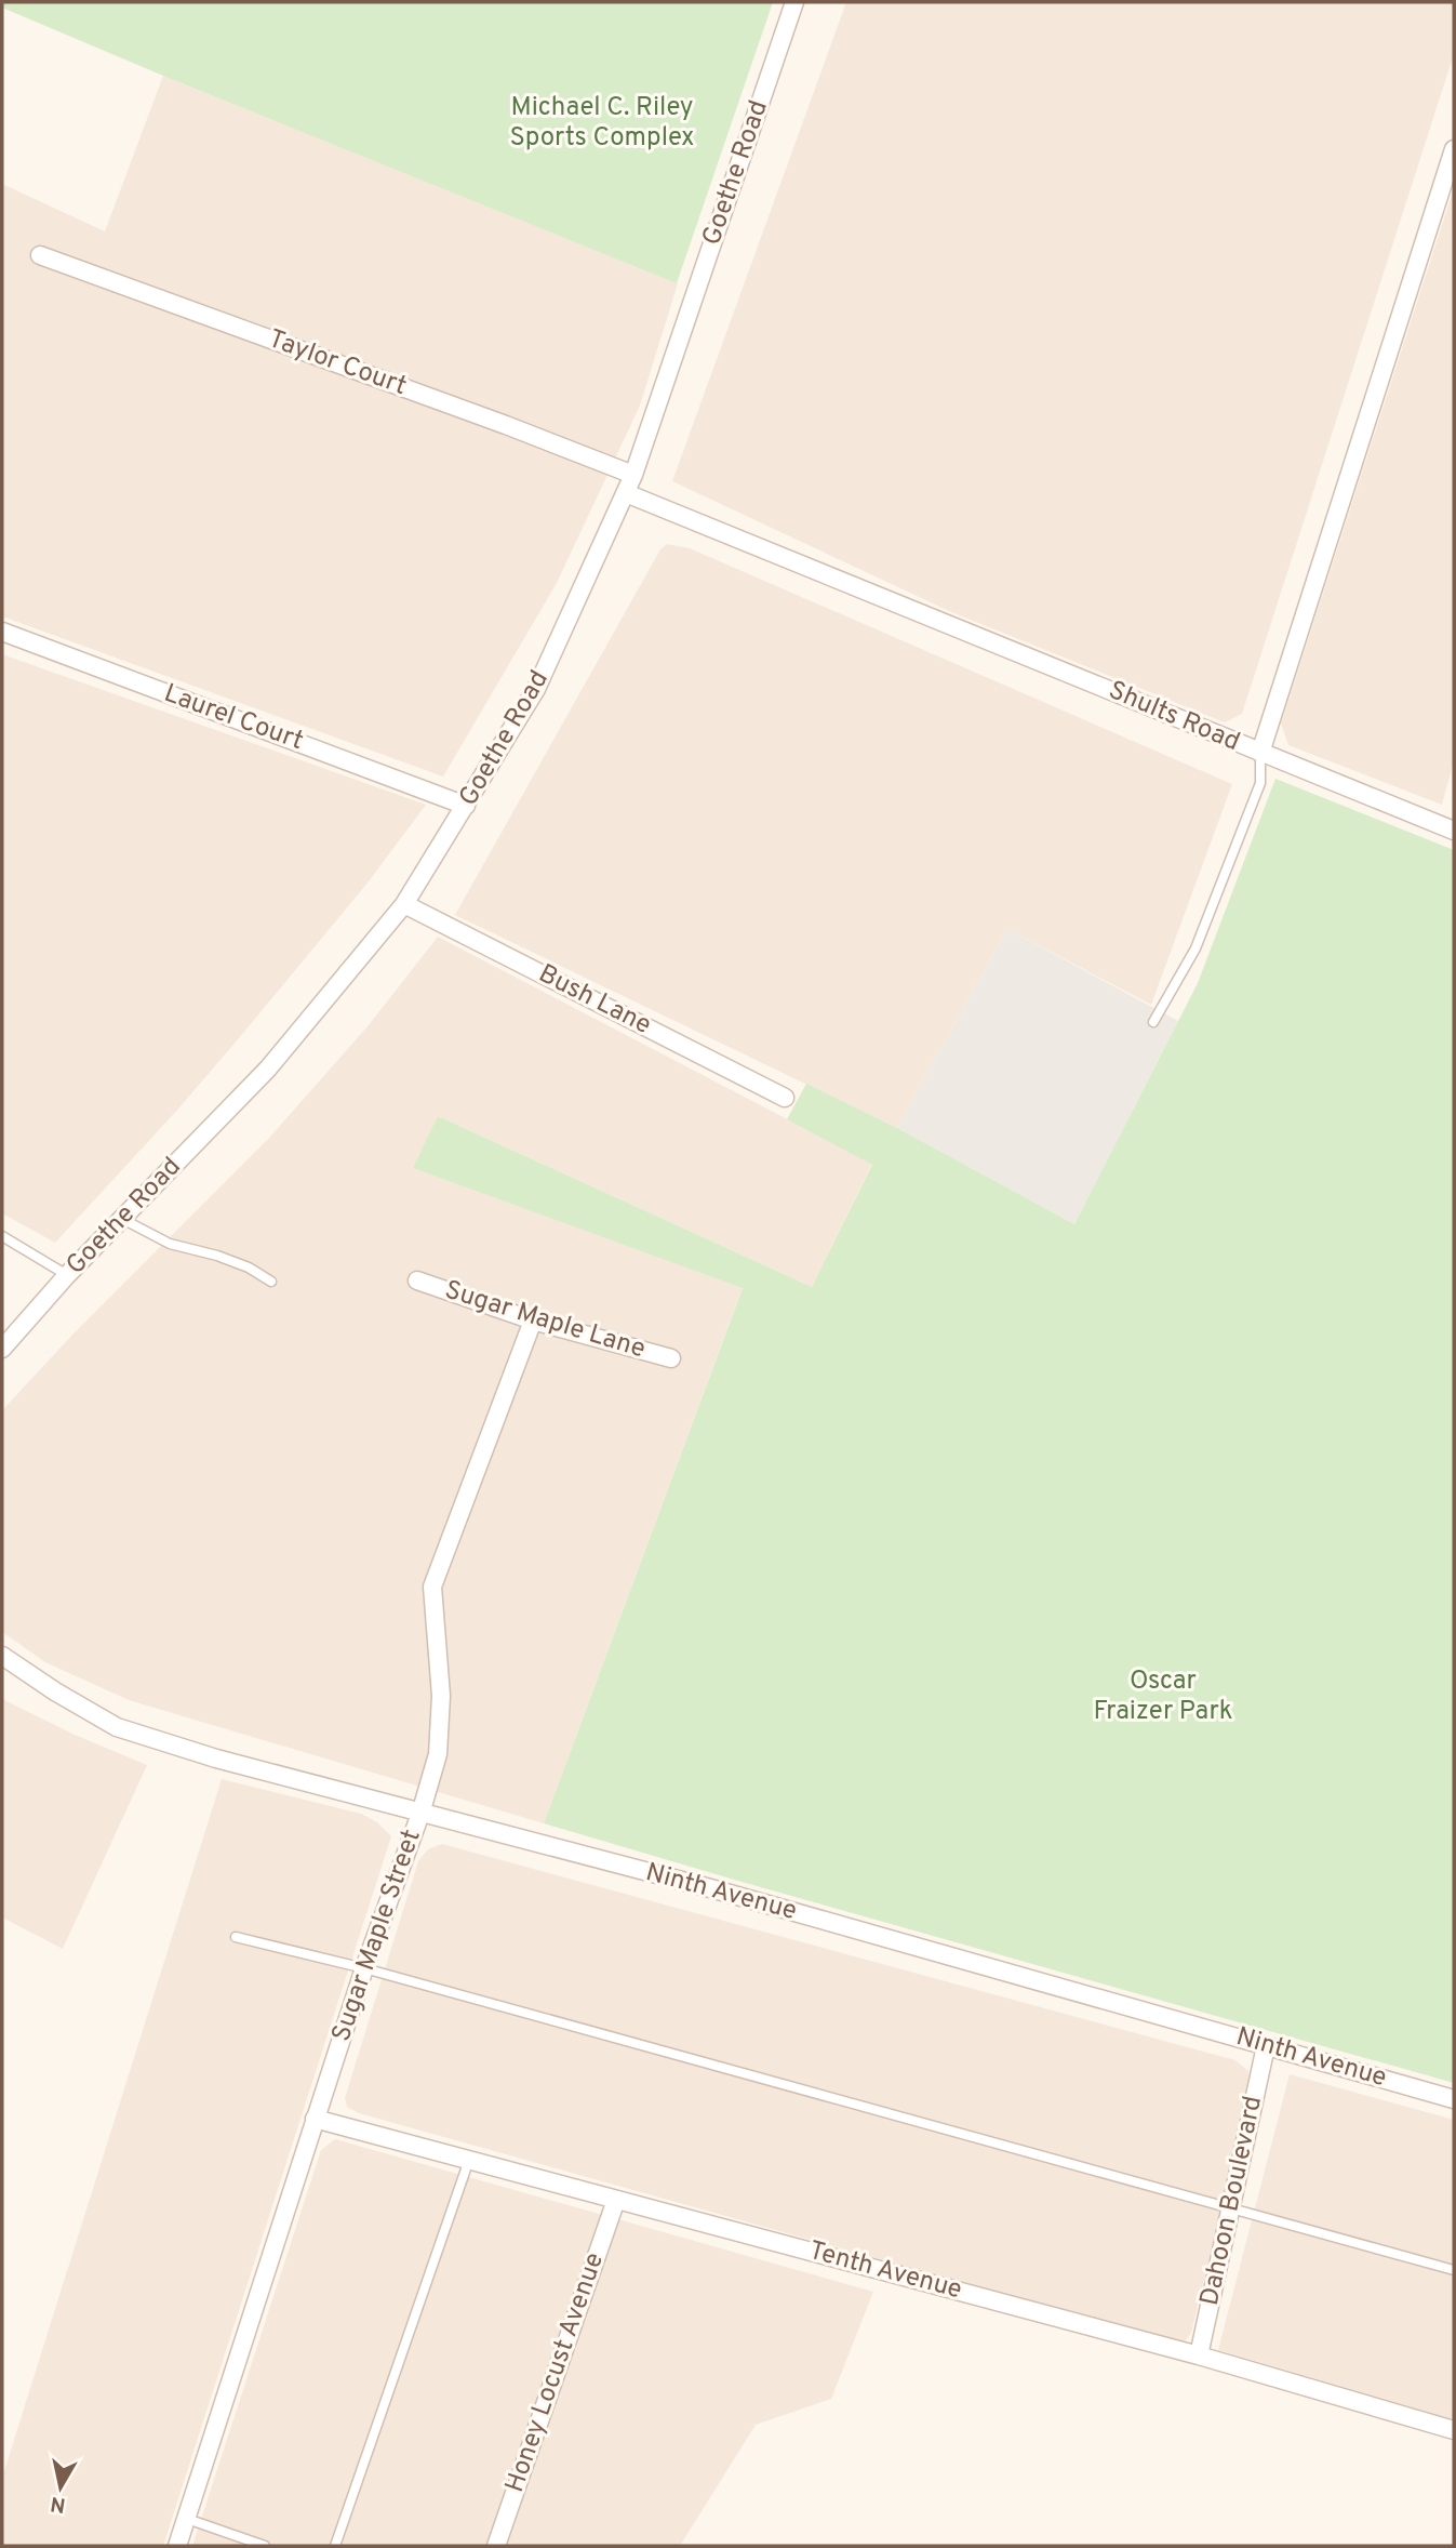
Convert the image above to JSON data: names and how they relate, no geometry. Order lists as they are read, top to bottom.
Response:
{
  "streets": {
    "street": [
      "Goethe Road",
      "Taylor Court",
      "Shults Road",
      "Laurel Court",
      "Bush Lane",
      "Sugar Maple Lane",
      "Ninth Avenue",
      "Sugar Maple Street",
      "Dahoon Boulevard",
      "Tenth Avenue",
      "Honey Locust Avenue"
    ]
  },
  "crossings": [
    ["Goethe Road", "Taylor Court"],
    ["Goethe Road", "Shults Road"],
    ["Goethe Road", "Laurel Court"],
    ["Goethe Road", "Bush Lane"],
    ["Sugar Maple Lane", "Sugar Maple Street"],
    ["Ninth Avenue", "Sugar Maple Street"],
    ["Ninth Avenue", "Dahoon Boulevard"],
    ["Sugar Maple Street", "Tenth Avenue"],
    ["Dahoon Boulevard", "Tenth Avenue"],
    ["Tenth Avenue", "Honey Locust Avenue"]
  ],
  "parks": ["Michael C. Riley Sports Complex", "Oscar Fraizer Park"],
  "north": "bottom"
}
